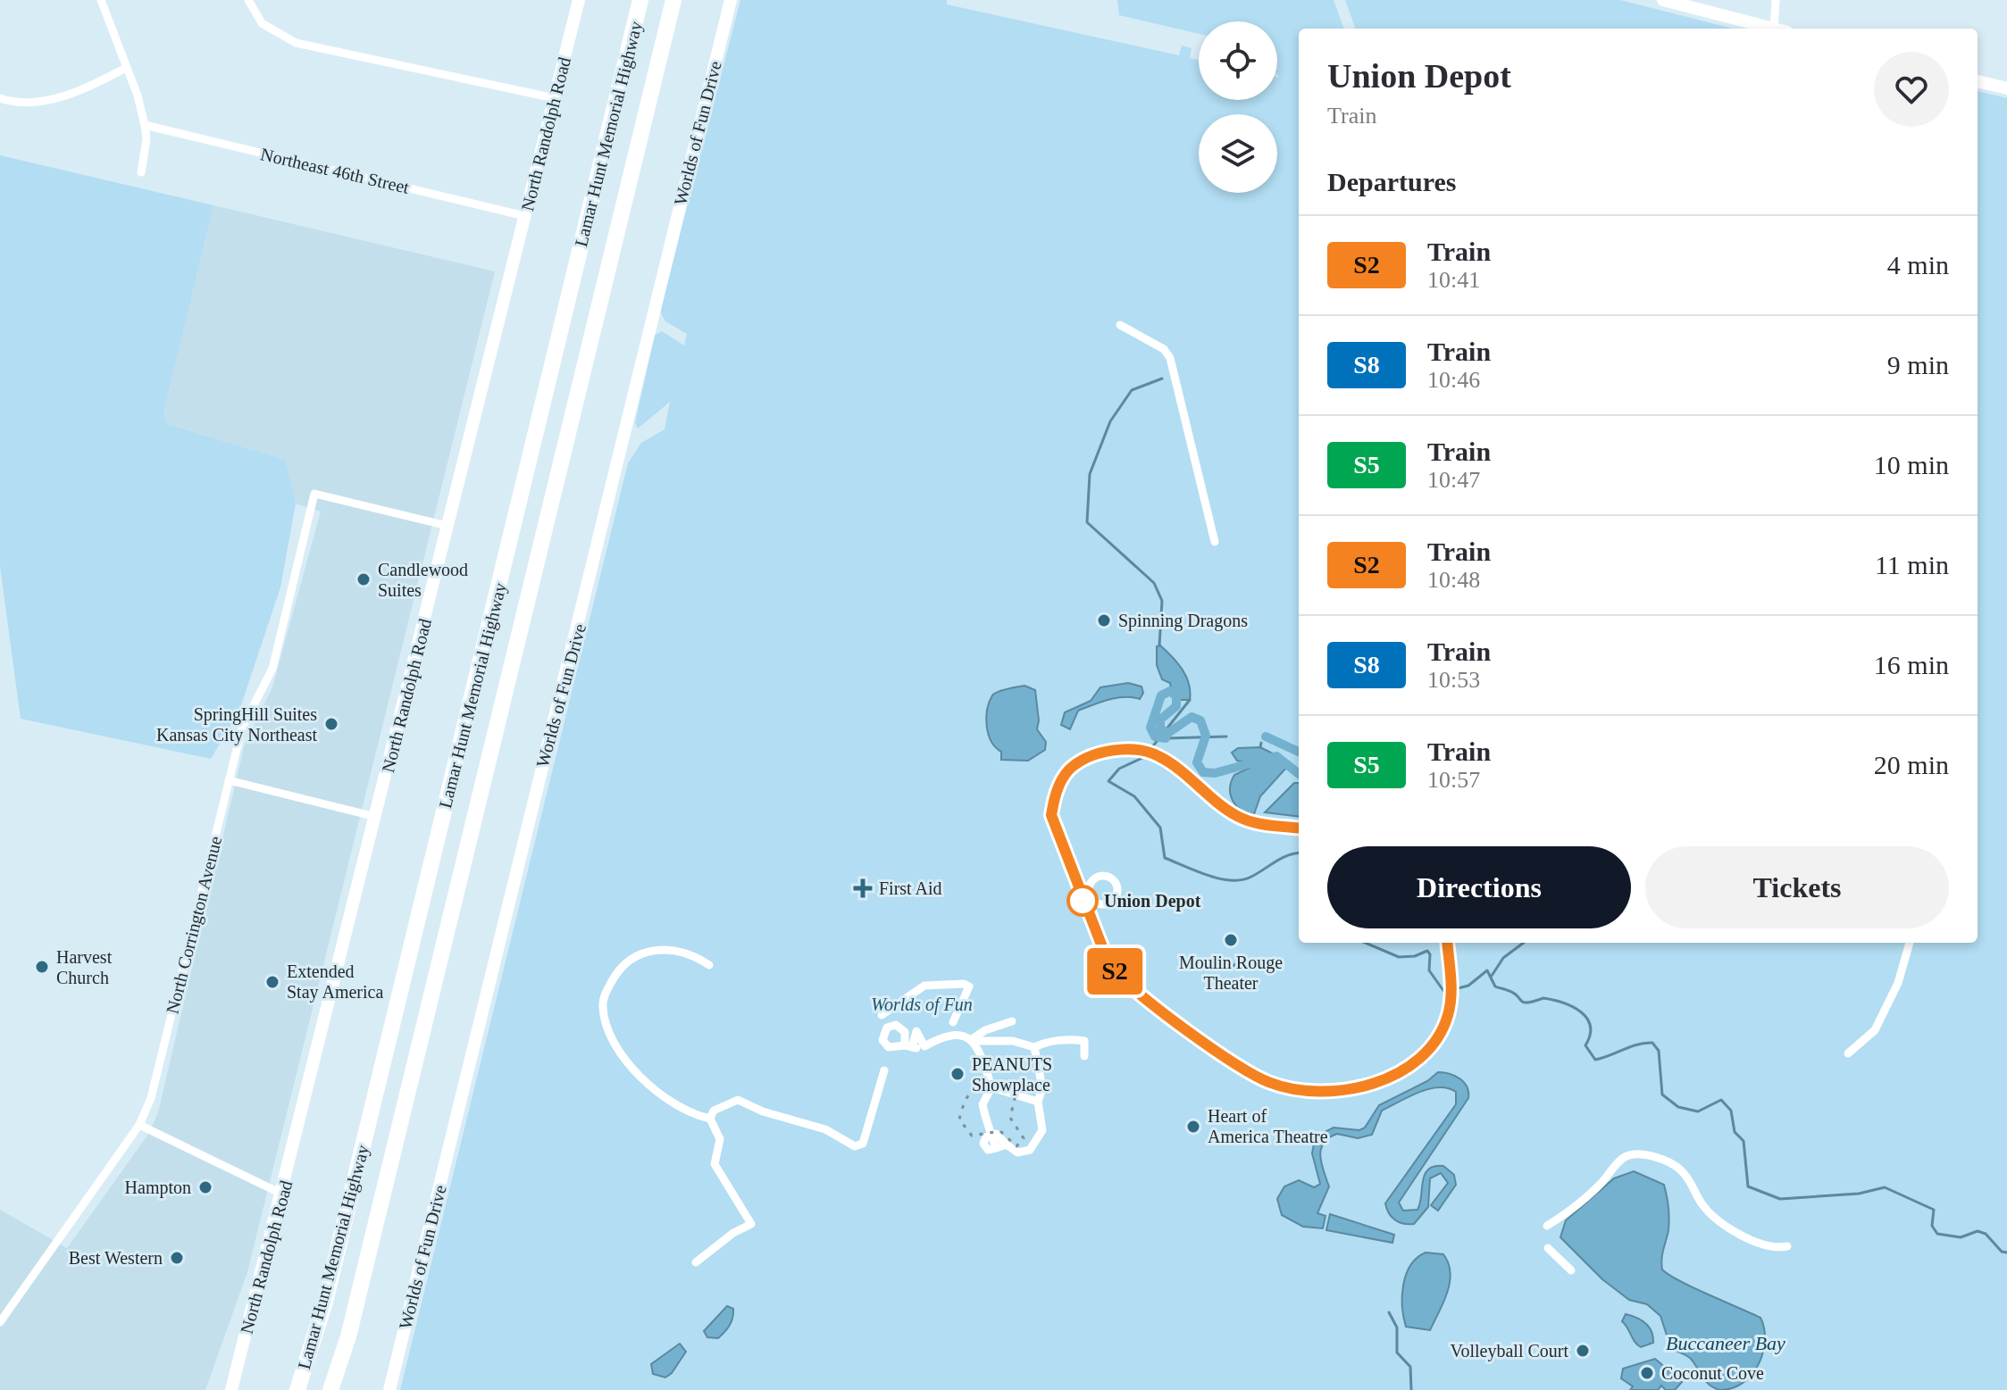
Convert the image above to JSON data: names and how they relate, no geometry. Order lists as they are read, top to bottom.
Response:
{
  "streets": {
    "highway": ["Lamar Hunt Memorial Highway"],
    "main road": ["Worlds of Fun Drive", "North Randolph Road"],
    "street": ["Northeast 46th Street", "North Corrington Avenue"]
  },
  "crossings": [
    ["North Randolph Road", "Northeast 46th Street"],
    ["North Randolph Road", "North Corrington Avenue"]
  ],
  "water": ["Buccaneer Bay"],
  "parks": ["Worlds of Fun"],
  "places": {
    "other": [
      "Candlewood Suites",
      "Spinning Dragons",
      "SpringHill Suites Kansas City Northeast",
      "Union Depot",
      "Moulin Rouge Theater",
      "Harvest Church",
      "Extended Stay America",
      "PEANUTS Showplace",
      "Heart of America Theatre",
      "Hampton",
      "Best Western",
      "Volleyball Court",
      "Coconut Cove"
    ],
    "health": ["First Aid"]
  },
  "page": {
    "on_map": "S2",
    "heading": [
      ["Union Depot", "Train"],
      "Departures"
    ],
    "list": [
      {
        "mark": "S2",
        "name": "Train",
        "note": "10:41",
        "value": "4 min"
      },
      {
        "mark": "S8",
        "name": "Train",
        "note": "10:46",
        "value": "9 min"
      },
      {
        "mark": "S5",
        "name": "Train",
        "note": "10:47",
        "value": "10 min"
      },
      {
        "mark": "S2",
        "name": "Train",
        "note": "10:48",
        "value": "11 min"
      },
      {
        "mark": "S8",
        "name": "Train",
        "note": "10:53",
        "value": "16 min"
      },
      {
        "mark": "S5",
        "name": "Train",
        "note": "10:57",
        "value": "20 min"
      }
    ],
    "buttons": ["Directions", "Tickets"]
  }
}
